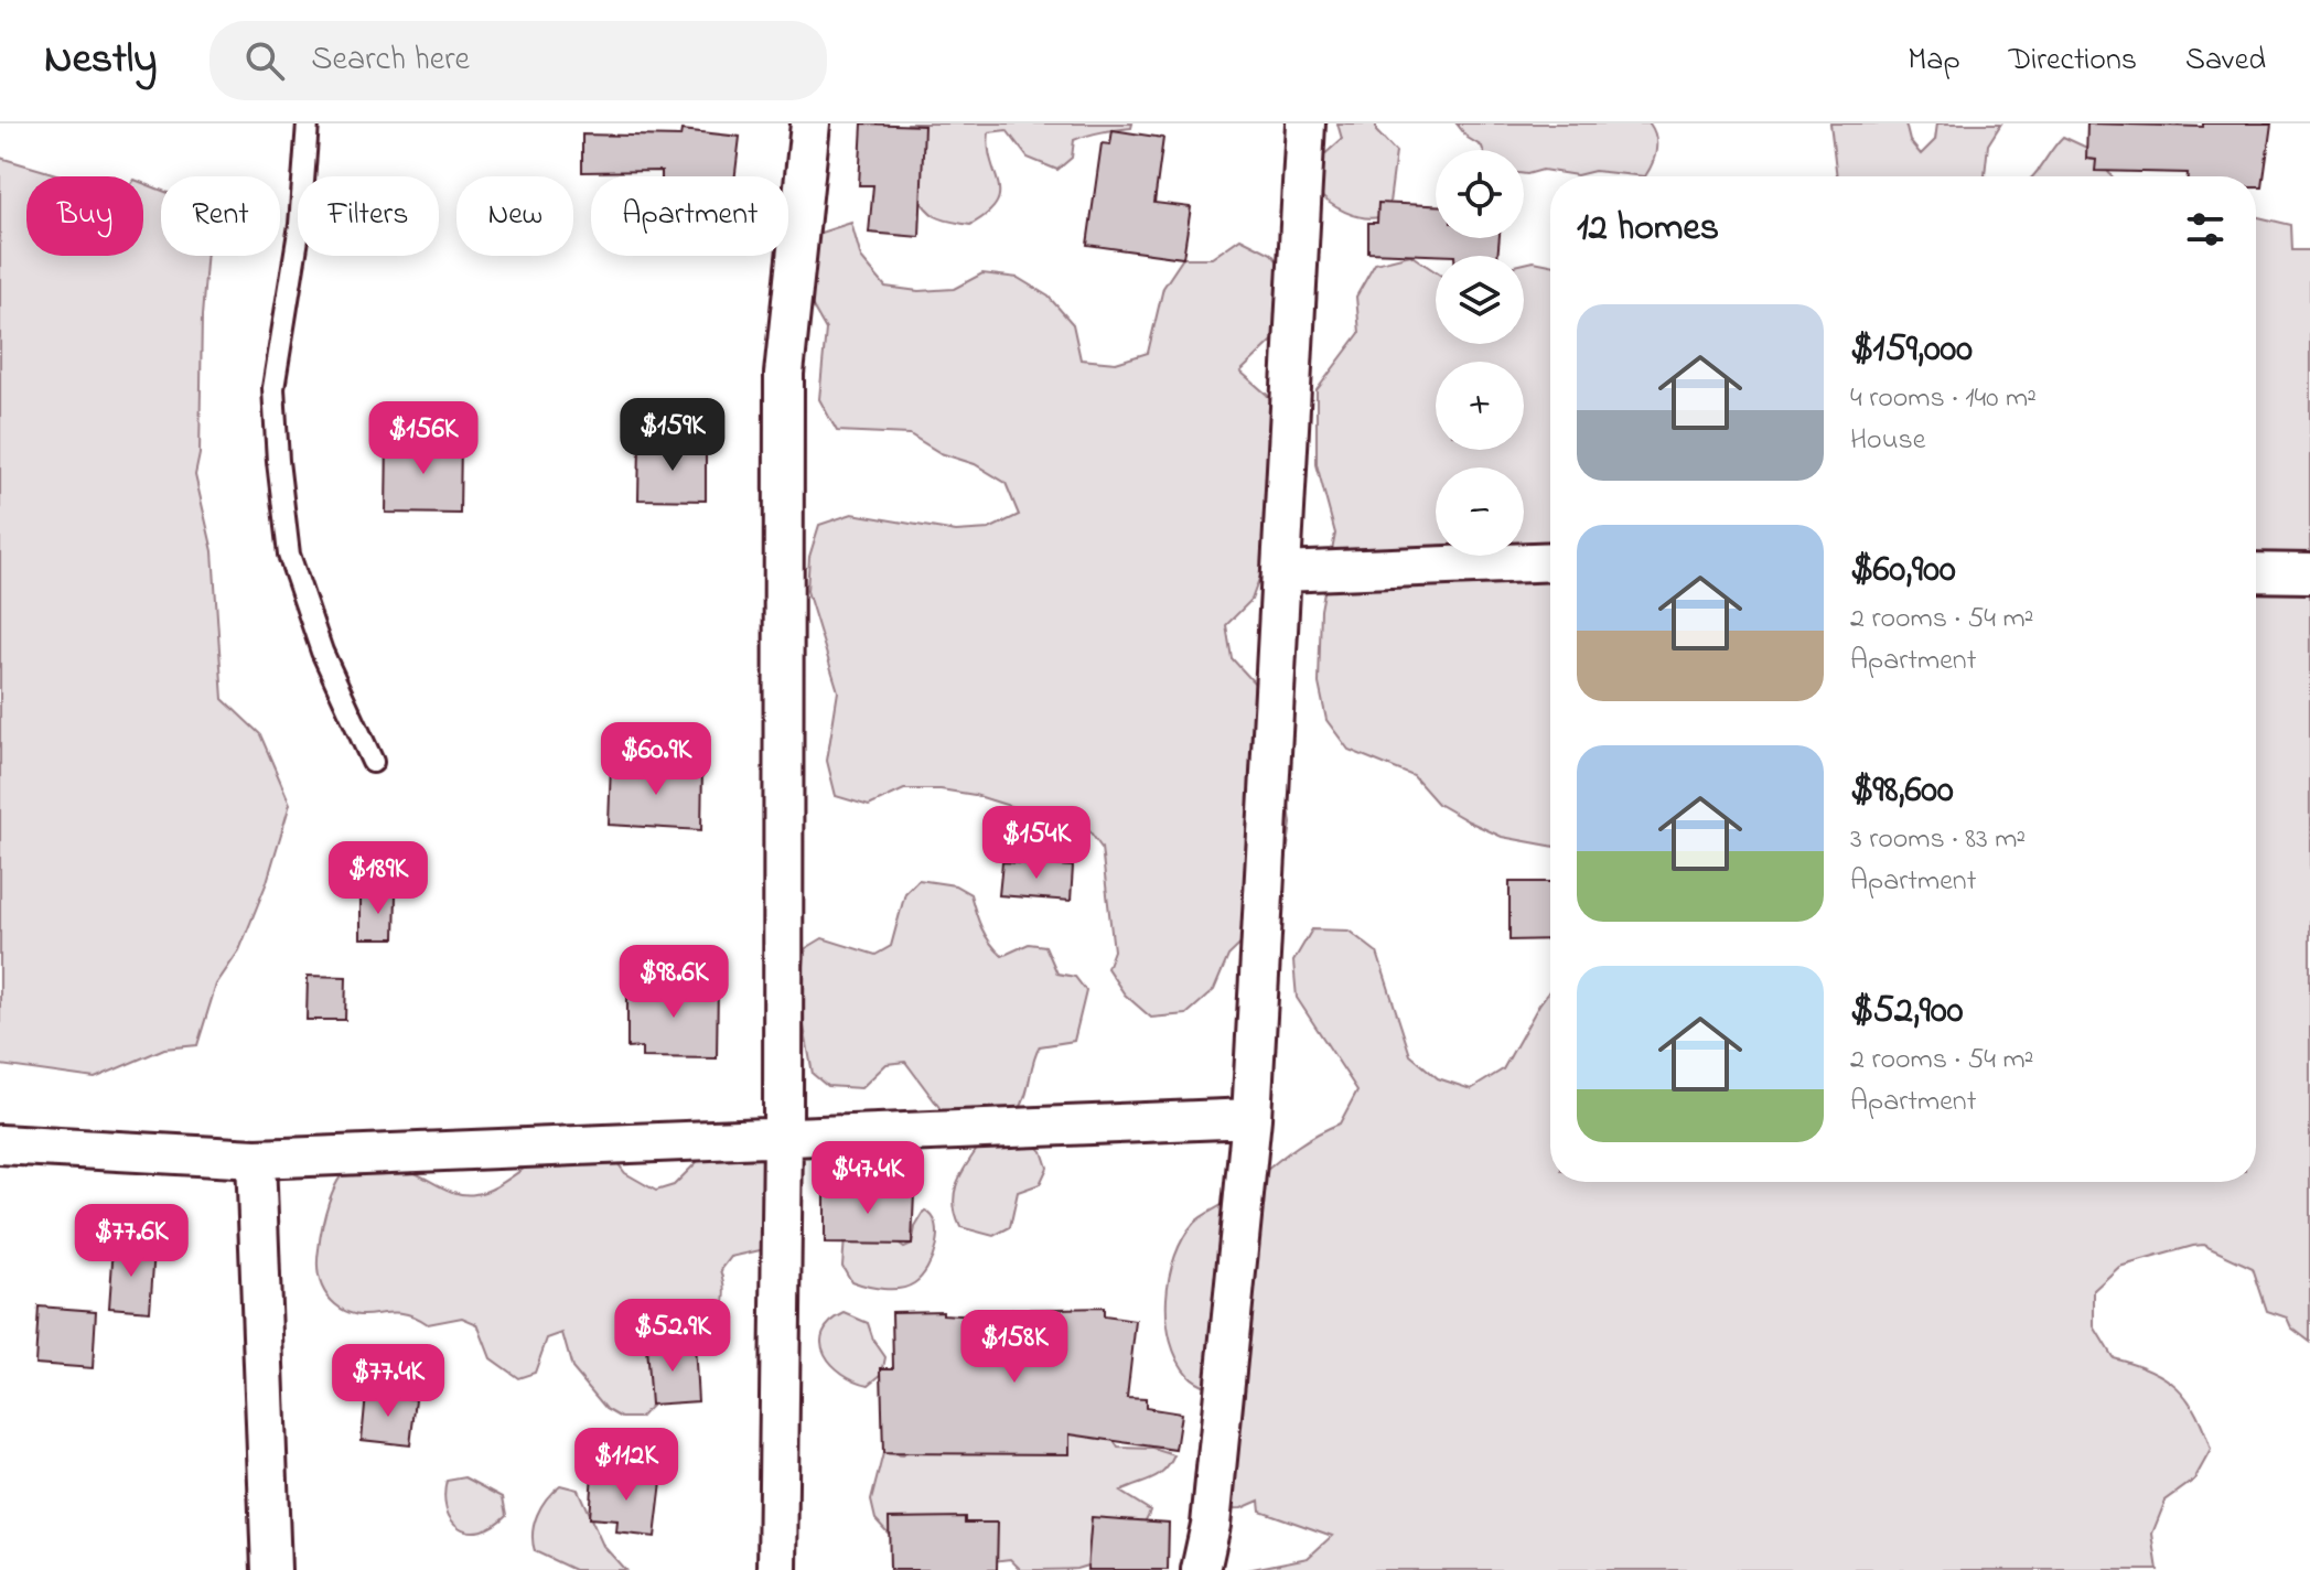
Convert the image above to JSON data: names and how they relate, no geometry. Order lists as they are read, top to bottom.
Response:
{
  "page": {
    "header": "Nestly",
    "search": "Search here",
    "nav": ["Map", "Directions", "Saved"],
    "map_buttons": ["+", "−"],
    "chip": [
      "Buy",
      "Rent",
      "Filters",
      "New",
      "Apartment"
    ],
    "heading": "12 homes",
    "list": [
      {
        "name": "$159,000",
        "note": "4 rooms · 140 m² · House"
      },
      {
        "name": "$60,900",
        "note": "2 rooms · 54 m² · Apartment"
      },
      {
        "name": "$98,600",
        "note": "3 rooms · 83 m² · Apartment"
      },
      {
        "name": "$52,900",
        "note": "2 rooms · 54 m² · Apartment"
      }
    ],
    "price": [
      "$159K",
      "$156K",
      "$60.9K",
      "$154K",
      "$189K",
      "$98.6K",
      "$47.4K",
      "$77.6K",
      "$52.9K",
      "$158K",
      "$77.4K",
      "$112K"
    ]
  }
}
